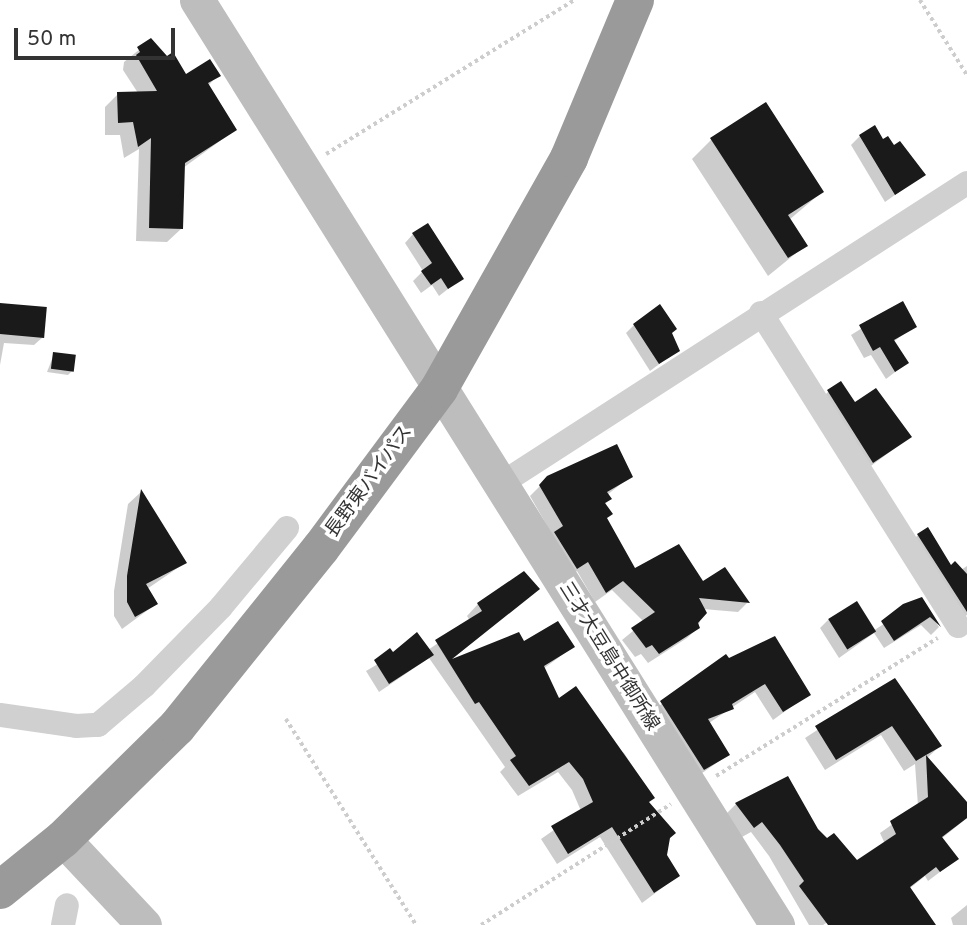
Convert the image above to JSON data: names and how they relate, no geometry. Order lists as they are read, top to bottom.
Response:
{
  "streets": {
    "highway": ["長野東バイパス"],
    "main road": ["三才大豆島中御所線"]
  },
  "crossings": [
    ["長野東バイパス", "三才大豆島中御所線"]
  ],
  "scale_bar": "50 m"
}
